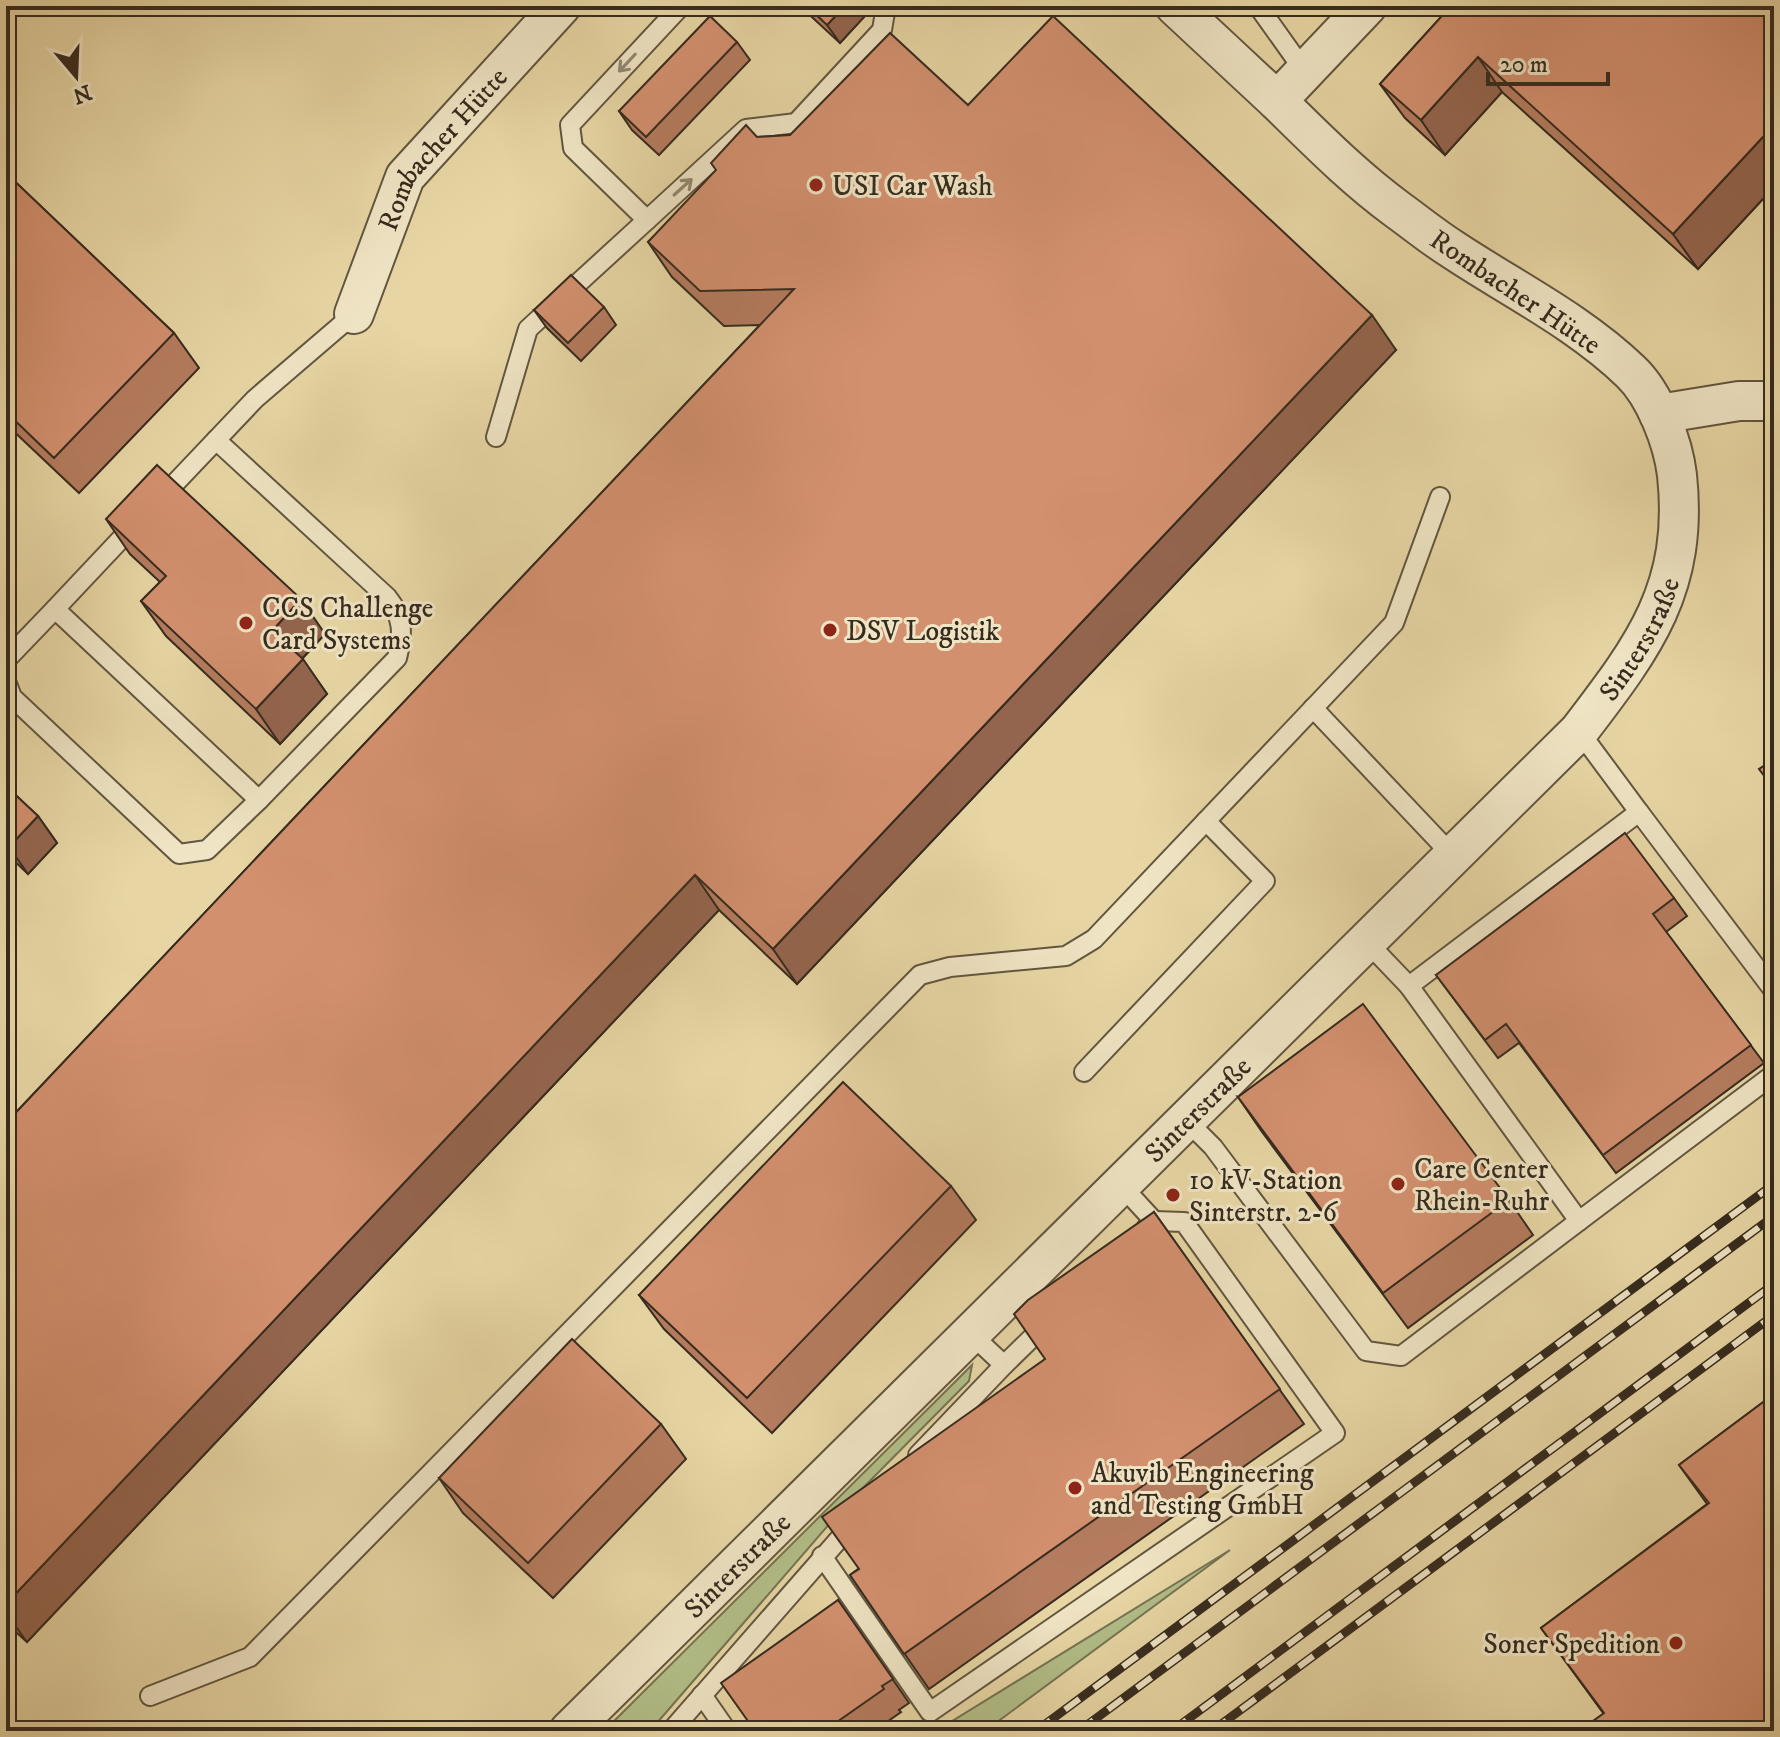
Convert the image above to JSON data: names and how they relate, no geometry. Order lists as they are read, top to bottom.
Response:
{
  "streets": {
    "street": ["Rombacher Hütte", "Sinterstraße"]
  },
  "crossings": [
    ["Rombacher Hütte", "Sinterstraße"]
  ],
  "places": [
    "USI Car Wash",
    "CCS Challenge Card Systems",
    "DSV Logistik",
    "Care Center Rhein-Ruhr",
    "10 kV-Station Sinterstr. 2-6",
    "Akuvib Engineering and Testing GmbH",
    "Soner Spedition"
  ],
  "scale_bar": "20 m",
  "north": "bottom"
}
